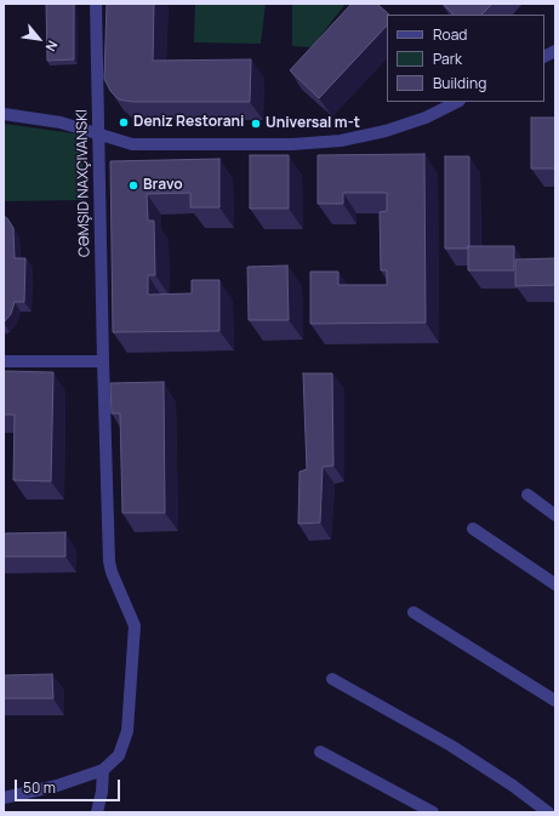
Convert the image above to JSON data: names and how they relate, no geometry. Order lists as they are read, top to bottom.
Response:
{
  "places": ["Deniz Restorani", "Universal m-t", "Bravo"],
  "legend": ["Road", "Park", "Building"],
  "scale_bar": "50 m",
  "north": "bottom right"
}
